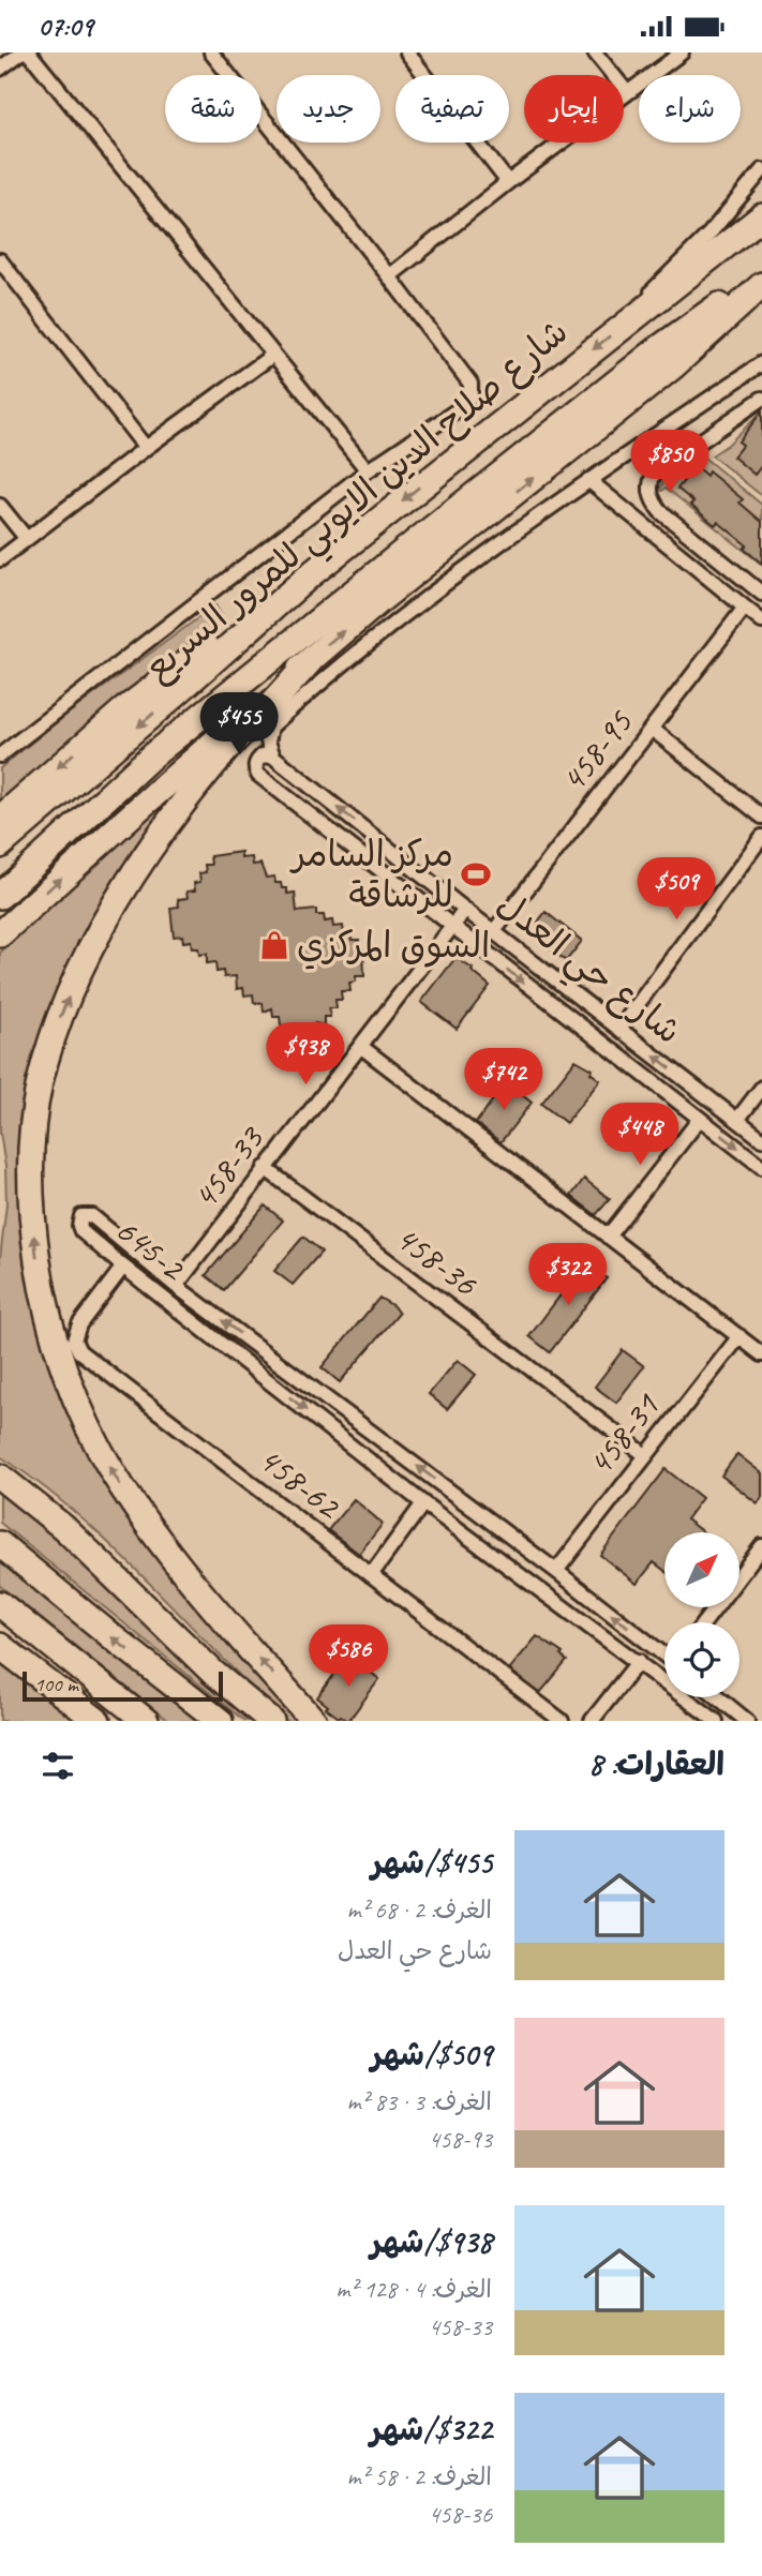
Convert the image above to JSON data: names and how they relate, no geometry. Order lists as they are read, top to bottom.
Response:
{
  "streets": {
    "highway": ["شارع صلاح الدين الايوبي للمرور السريع"],
    "street": [
      "458-95",
      "شارع حي العدل",
      "458-33",
      "645-2",
      "458-36",
      "458-31",
      "458-62"
    ]
  },
  "crossings": [
    ["458-95", "شارع حي العدل"],
    ["شارع حي العدل", "458-33"],
    ["458-33", "645-2"],
    ["458-33", "458-36"],
    ["645-2", "458-31"],
    ["645-2", "458-62"],
    ["458-36", "458-31"]
  ],
  "places": {
    "sports": ["مركز السامر للرشاقة"],
    "shop": ["السوق المركزي"]
  },
  "scale_bar": "100 m",
  "north": "top right",
  "page": {
    "status": "07:09",
    "chip": [
      "شراء",
      "إيجار",
      "تصفية",
      "جديد",
      "شقة"
    ],
    "price": [
      "$850",
      "$455",
      "$509",
      "$938",
      "$742",
      "$448",
      "$322",
      "$586"
    ],
    "scale": "100 m",
    "heading": "العقارات: 8",
    "list": [
      {
        "name": "$455/شهر",
        "note": "الغرف: 2 · 68 m² · شارع حي العدل"
      },
      {
        "name": "$509/شهر",
        "note": "الغرف: 3 · 83 m² · 458-93"
      },
      {
        "name": "$938/شهر",
        "note": "الغرف: 4 · 128 m² · 458-33"
      },
      {
        "name": "$322/شهر",
        "note": "الغرف: 2 · 58 m² · 458-36"
      }
    ]
  }
}
